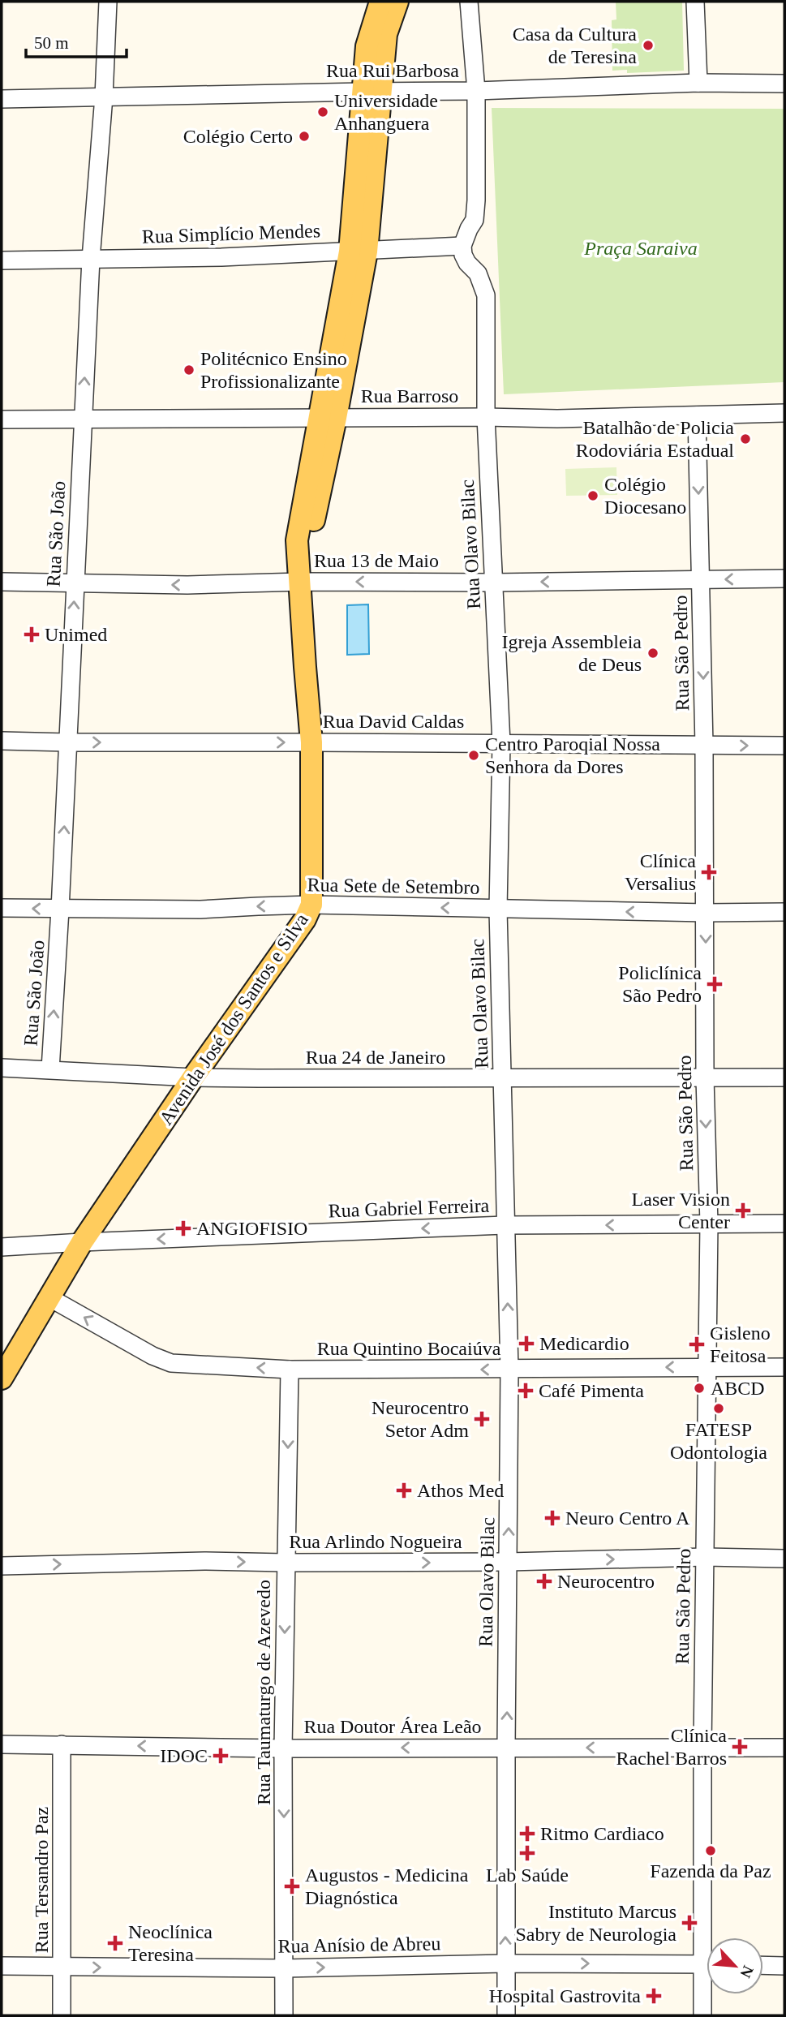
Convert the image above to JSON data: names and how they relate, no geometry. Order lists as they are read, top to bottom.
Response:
{
  "streets": {
    "main road": ["Avenida José dos Santos e Silva"],
    "street": [
      "Rua Rui Barbosa",
      "Rua Simplício Mendes",
      "Rua Barroso",
      "Rua São João",
      "Rua Olavo Bilac",
      "Rua 13 de Maio",
      "Rua São Pedro",
      "Rua David Caldas",
      "Rua Sete de Setembro",
      "Rua 24 de Janeiro",
      "Rua Gabriel Ferreira",
      "Rua Quintino Bocaiúva",
      "Rua Arlindo Nogueira",
      "Rua Taumaturgo de Azevedo",
      "Rua Doutor Área Leão",
      "Rua Tersandro Paz",
      "Rua Anísio de Abreu"
    ]
  },
  "crossings": [
    ["Rua Rui Barbosa", "Rua São João"],
    ["Rua Rui Barbosa", "Avenida José dos Santos e Silva"],
    ["Rua Simplício Mendes", "Rua São João"],
    ["Rua Simplício Mendes", "Rua Olavo Bilac"],
    ["Rua Simplício Mendes", "Avenida José dos Santos e Silva"],
    ["Rua Barroso", "Rua São João"],
    ["Rua Barroso", "Rua Olavo Bilac"],
    ["Rua Barroso", "Rua São Pedro"],
    ["Rua Barroso", "Avenida José dos Santos e Silva"],
    ["Rua São João", "Rua 13 de Maio"],
    ["Rua São João", "Rua David Caldas"],
    ["Rua São João", "Rua Sete de Setembro"],
    ["Rua São João", "Rua 24 de Janeiro"],
    ["Rua Olavo Bilac", "Rua 13 de Maio"],
    ["Rua Olavo Bilac", "Rua David Caldas"],
    ["Rua Olavo Bilac", "Rua Sete de Setembro"],
    ["Rua Olavo Bilac", "Rua 24 de Janeiro"],
    ["Rua Olavo Bilac", "Rua Gabriel Ferreira"],
    ["Rua Olavo Bilac", "Rua Quintino Bocaiúva"],
    ["Rua Olavo Bilac", "Rua Arlindo Nogueira"],
    ["Rua Olavo Bilac", "Rua Doutor Área Leão"],
    ["Rua Olavo Bilac", "Rua Anísio de Abreu"],
    ["Rua 13 de Maio", "Rua São Pedro"],
    ["Rua 13 de Maio", "Avenida José dos Santos e Silva"],
    ["Rua São Pedro", "Rua David Caldas"],
    ["Rua São Pedro", "Rua Sete de Setembro"],
    ["Rua São Pedro", "Rua 24 de Janeiro"],
    ["Rua São Pedro", "Rua Gabriel Ferreira"],
    ["Rua São Pedro", "Rua Quintino Bocaiúva"],
    ["Rua São Pedro", "Rua Arlindo Nogueira"],
    ["Rua São Pedro", "Rua Doutor Área Leão"],
    ["Rua David Caldas", "Avenida José dos Santos e Silva"],
    ["Rua Sete de Setembro", "Avenida José dos Santos e Silva"],
    ["Avenida José dos Santos e Silva", "Rua 24 de Janeiro"],
    ["Avenida José dos Santos e Silva", "Rua Gabriel Ferreira"],
    ["Avenida José dos Santos e Silva", "Rua Quintino Bocaiúva"],
    ["Rua Quintino Bocaiúva", "Rua Taumaturgo de Azevedo"],
    ["Rua Arlindo Nogueira", "Rua Taumaturgo de Azevedo"],
    ["Rua Taumaturgo de Azevedo", "Rua Doutor Área Leão"],
    ["Rua Taumaturgo de Azevedo", "Rua Anísio de Abreu"],
    ["Rua Doutor Área Leão", "Rua Tersandro Paz"],
    ["Rua Tersandro Paz", "Rua Anísio de Abreu"]
  ],
  "one_way": [
    "Rua São João",
    "Rua Olavo Bilac",
    "Rua 13 de Maio",
    "Rua São Pedro",
    "Rua David Caldas",
    "Rua Sete de Setembro",
    "Rua Gabriel Ferreira",
    "Rua Quintino Bocaiúva",
    "Rua Arlindo Nogueira",
    "Rua Taumaturgo de Azevedo",
    "Rua Doutor Área Leão",
    "Rua Anísio de Abreu"
  ],
  "parks": ["Praça Saraiva"],
  "places": {
    "other": [
      "Casa da Cultura de Teresina",
      "Universidade Anhanguera",
      "Colégio Certo",
      "Politécnico Ensino Profissionalizante",
      "Batalhão de Policia Rodoviária Estadual",
      "Colégio Diocesano",
      "Igreja Assembleia de Deus",
      "Centro Paroqial Nossa Senhora da Dores",
      "ABCD",
      "FATESP Odontologia",
      "Fazenda da Paz"
    ],
    "health": [
      "Unimed",
      "Clínica Versalius",
      "Policlínica São Pedro",
      "Laser Vision Center",
      "ANGIOFISIO",
      "Medicardio",
      "Gisleno Feitosa",
      "Café Pimenta",
      "Neurocentro Setor Adm",
      "Athos Med",
      "Neuro Centro A",
      "Neurocentro",
      "Clínica Rachel Barros",
      "IDOC",
      "Ritmo Cardiaco",
      "Lab Saúde",
      "Augustos - Medicina Diagnóstica",
      "Instituto Marcus Sabry de Neurologia",
      "Neoclínica Teresina",
      "Hospital Gastrovita"
    ]
  },
  "scale_bar": "50 m",
  "north": "bottom right"
}
